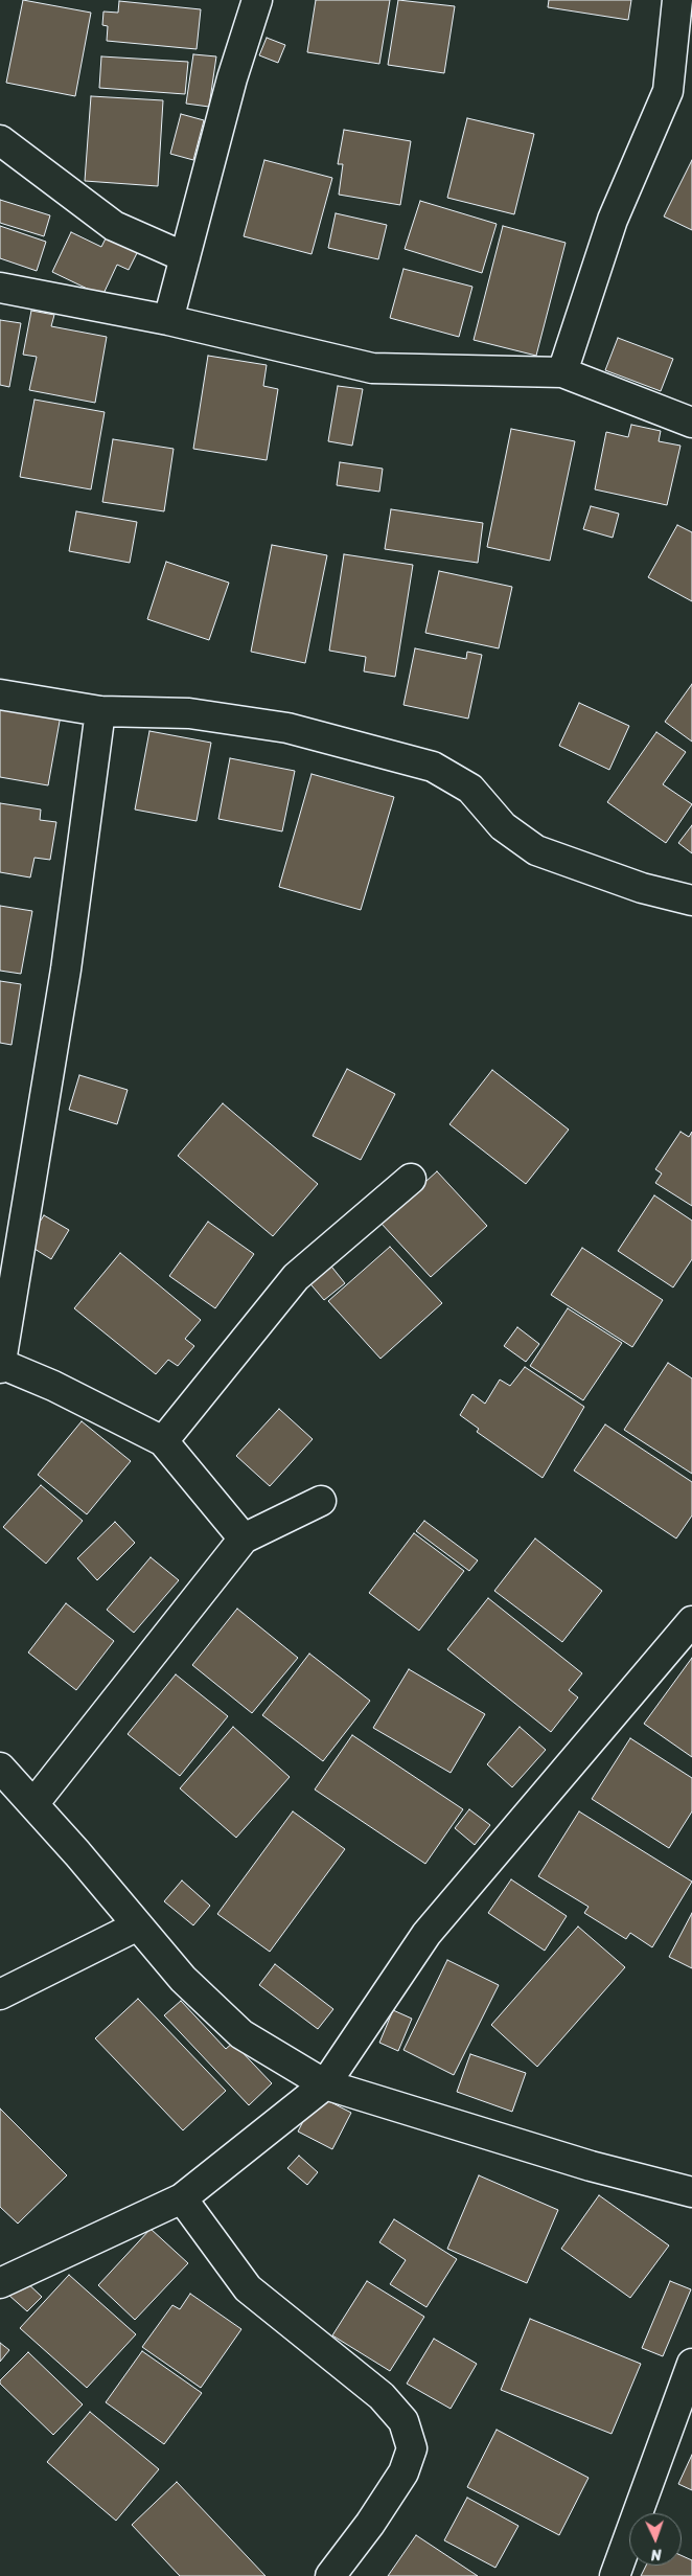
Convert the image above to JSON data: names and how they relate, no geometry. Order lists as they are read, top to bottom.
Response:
{
  "north": "bottom"
}
